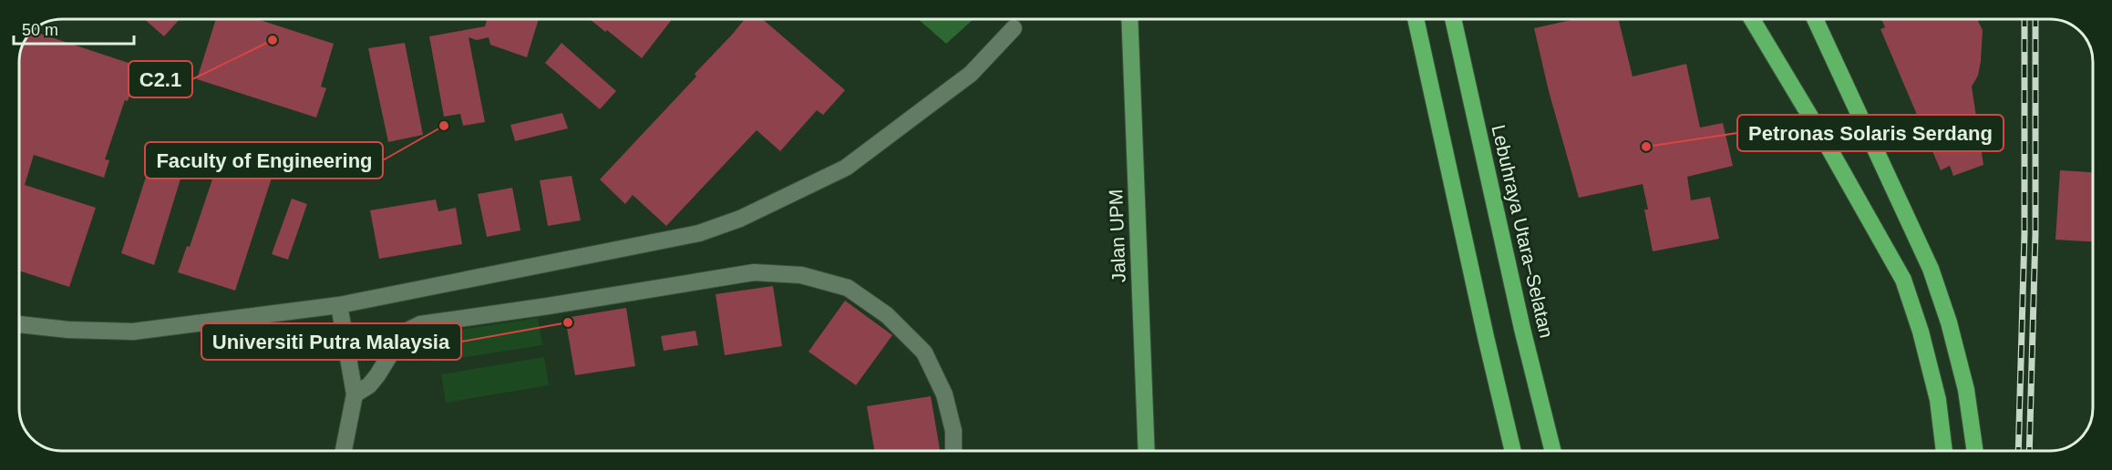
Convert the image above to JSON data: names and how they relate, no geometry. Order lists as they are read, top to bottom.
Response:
{
  "streets": {
    "highway": ["Lebuhraya Utara–Selatan"],
    "main road": ["Jalan UPM"]
  },
  "places": [
    "C2.1",
    "Faculty of Engineering",
    "Petronas Solaris Serdang",
    "Universiti Putra Malaysia"
  ],
  "scale_bar": "50 m"
}
